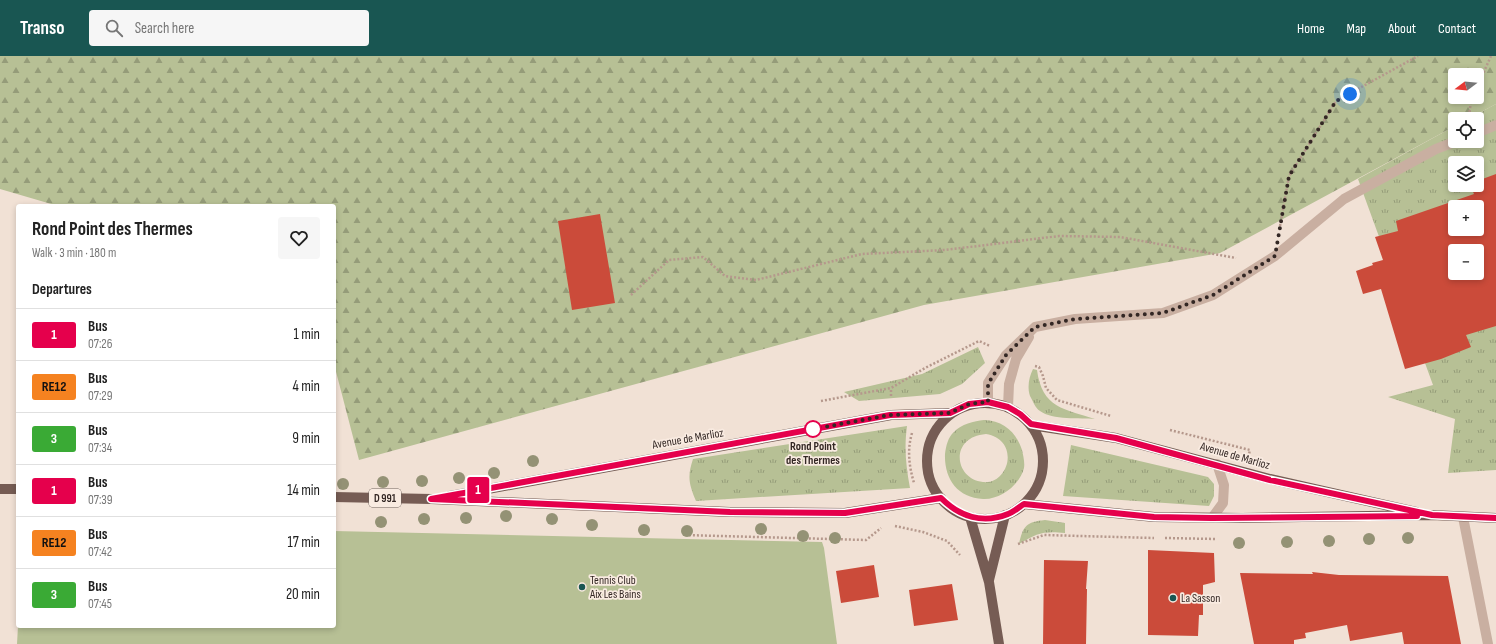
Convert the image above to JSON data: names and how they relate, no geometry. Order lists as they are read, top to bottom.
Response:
{
  "streets": {
    "main road": ["Avenue de Marlioz", "D 991"]
  },
  "places": ["Rond Point des Thermes", "Tennis Club Aix Les Bains", "La Sasson"],
  "lines": ["bus line 1"],
  "north": "left",
  "page": {
    "header": "Transo",
    "search": "Search here",
    "nav": [
      "Home",
      "Map",
      "About",
      "Contact"
    ],
    "on_map": "1",
    "map_buttons": ["+", "−"],
    "heading": [
      ["Rond Point des Thermes", "Walk · 3 min · 180 m"],
      "Departures"
    ],
    "list": [
      {
        "mark": "1",
        "name": "Bus",
        "note": "07:26",
        "value": "1 min"
      },
      {
        "mark": "RE12",
        "name": "Bus",
        "note": "07:29",
        "value": "4 min"
      },
      {
        "mark": "3",
        "name": "Bus",
        "note": "07:34",
        "value": "9 min"
      },
      {
        "mark": "1",
        "name": "Bus",
        "note": "07:39",
        "value": "14 min"
      },
      {
        "mark": "RE12",
        "name": "Bus",
        "note": "07:42",
        "value": "17 min"
      },
      {
        "mark": "3",
        "name": "Bus",
        "note": "07:45",
        "value": "20 min"
      }
    ]
  }
}
